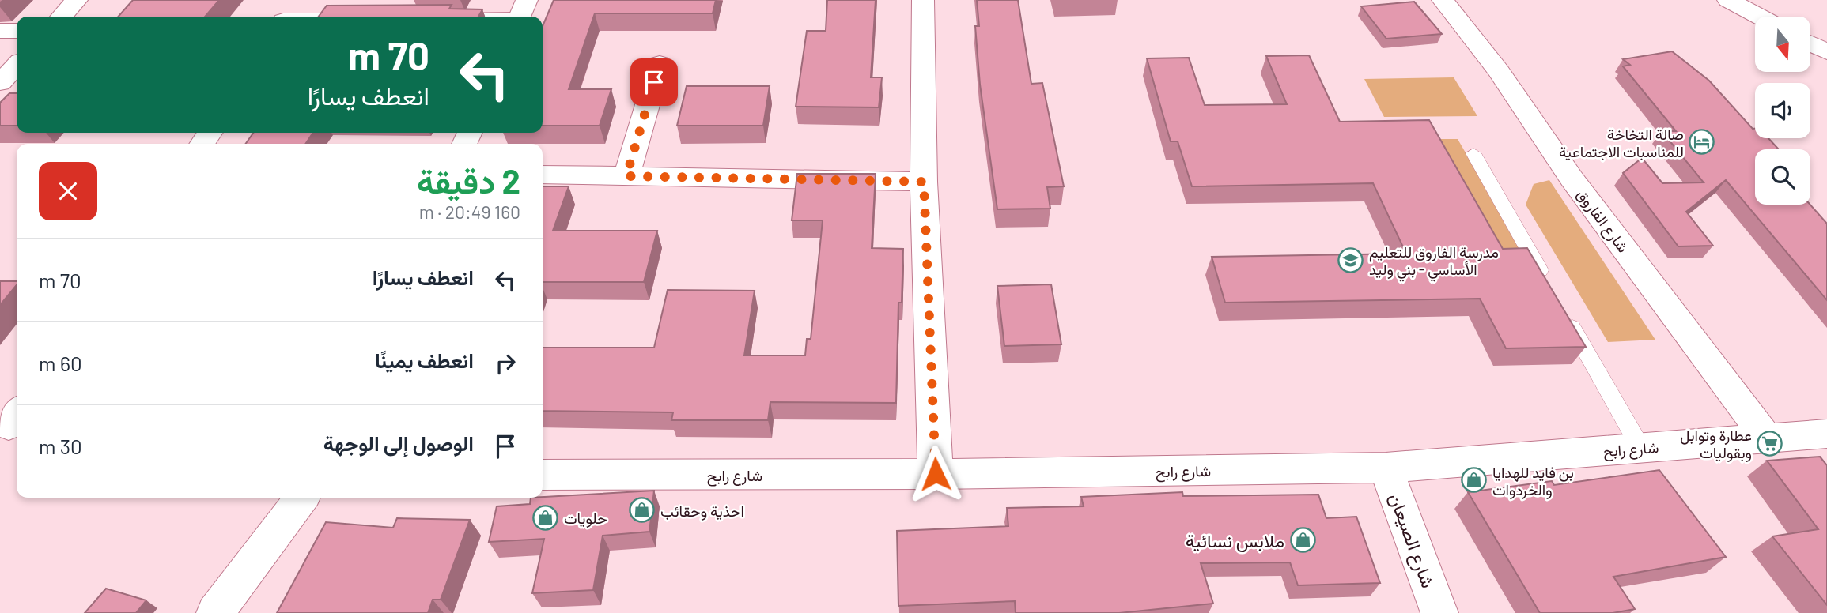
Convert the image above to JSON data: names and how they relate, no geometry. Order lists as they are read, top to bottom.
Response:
{
  "streets": {
    "street": ["شارع الفاروق", "شارع رابح", "شارع الصيعان"]
  },
  "crossings": [
    ["شارع الفاروق", "شارع رابح"],
    ["شارع رابح", "شارع الصيعان"]
  ],
  "places": {
    "hotel": ["صالة التخاخة للمناسبات الاجتماعية"],
    "school or university": ["مدرسة الفاروق للتعليم الأساسي - بني وليد"],
    "supermarket": ["عطارة وتوابل وبقوليات"],
    "shop": [
      "بن فايد للهدايا والخردوات",
      "احذية وحقائب",
      "حلويات",
      "ملابس نسائية"
    ]
  },
  "north": "bottom",
  "page": {
    "turn": ["70 m", "انعطف يسارًا"],
    "heading": ["2 دقيقة", "160 m · 20:49"],
    "list": [
      {
        "name": "انعطف يسارًا",
        "value": "70 m"
      },
      {
        "name": "انعطف يمينًا",
        "value": "60 m"
      },
      {
        "name": "الوصول إلى الوجهة",
        "value": "30 m"
      }
    ]
  }
}
